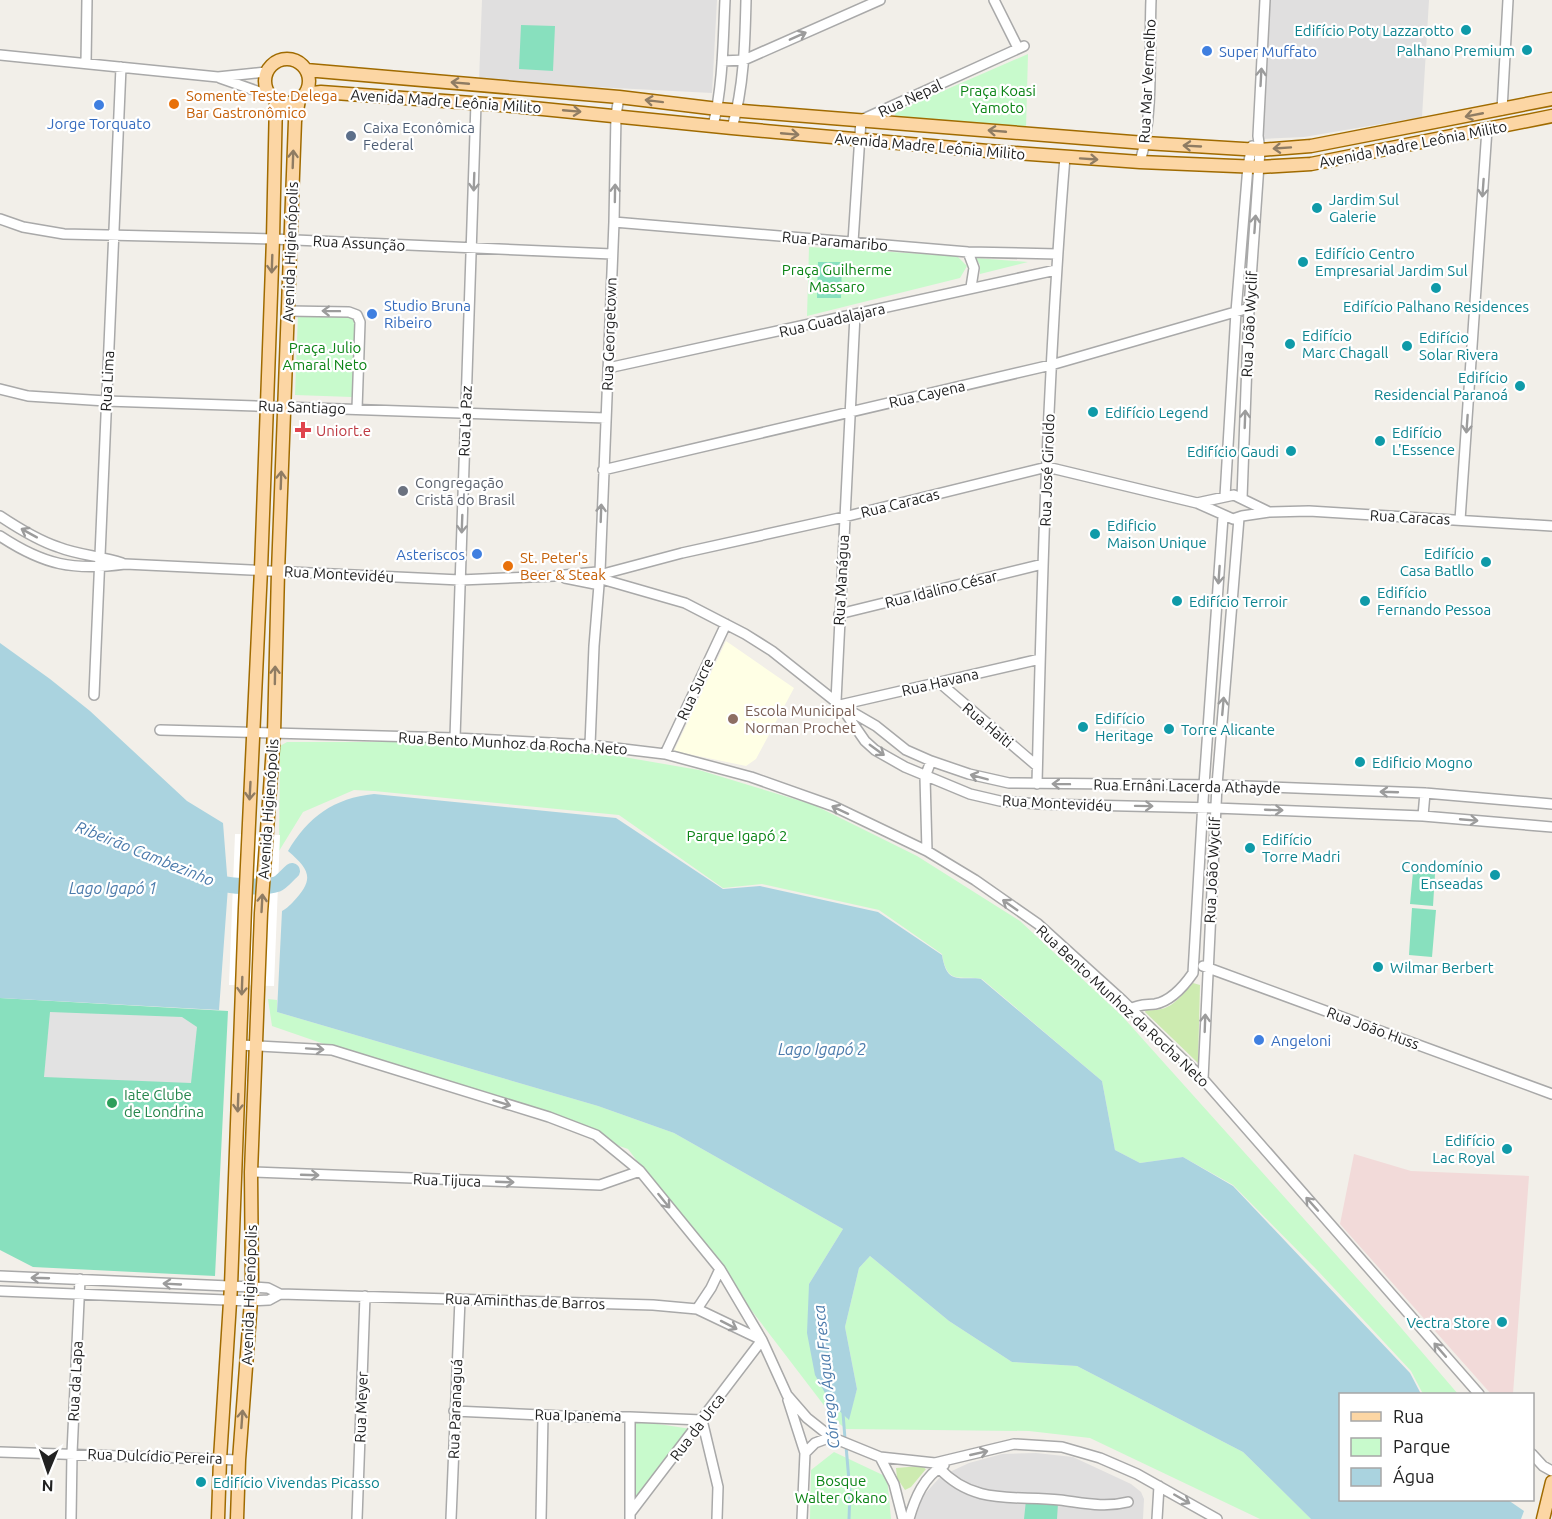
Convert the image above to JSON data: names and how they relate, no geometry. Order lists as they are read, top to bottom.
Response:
{
  "streets": {
    "main road": ["Avenida Madre Leônia Milito", "Avenida Higienópolis"],
    "street": [
      "Rua Mar Vermelho",
      "Rua Nepal",
      "Rua Paramaribo",
      "Rua Assunção",
      "Rua Guadalajara",
      "Rua João Wyclif",
      "Rua Georgetown",
      "Rua Lima",
      "Rua Cayena",
      "Rua Santiago",
      "Rua La Paz",
      "Rua José Giroldo",
      "Rua Caracas",
      "Rua Montevidéu",
      "Rua Manágua",
      "Rua Idalino César",
      "Rua Havana",
      "Rua Sucre",
      "Rua Haiti",
      "Rua Bento Munhoz da Rocha Neto",
      "Rua Ernâni Lacerda Athayde",
      "Rua João Huss",
      "Rua Tijuca",
      "Rua Aminthas de Barros",
      "Rua da Lapa",
      "Rua Meyer",
      "Rua Paranaguá",
      "Rua Ipanema",
      "Rua da Urca",
      "Rua Dulcídio Pereira"
    ]
  },
  "crossings": [
    ["Rua Mar Vermelho", "Avenida Madre Leônia Milito"],
    ["Rua Nepal", "Avenida Madre Leônia Milito"],
    ["Avenida Madre Leônia Milito", "Avenida Higienópolis"],
    ["Avenida Madre Leônia Milito", "Rua João Wyclif"],
    ["Avenida Madre Leônia Milito", "Rua Georgetown"],
    ["Avenida Madre Leônia Milito", "Rua La Paz"],
    ["Avenida Madre Leônia Milito", "Rua José Giroldo"],
    ["Rua Paramaribo", "Rua Georgetown"],
    ["Rua Paramaribo", "Rua José Giroldo"],
    ["Rua Assunção", "Avenida Higienópolis"],
    ["Rua Assunção", "Rua Georgetown"],
    ["Rua Assunção", "Rua Lima"],
    ["Rua Assunção", "Rua La Paz"],
    ["Avenida Higienópolis", "Rua Santiago"],
    ["Avenida Higienópolis", "Rua Montevidéu"],
    ["Avenida Higienópolis", "Rua Bento Munhoz da Rocha Neto"],
    ["Avenida Higienópolis", "Rua Tijuca"],
    ["Avenida Higienópolis", "Rua Aminthas de Barros"],
    ["Avenida Higienópolis", "Rua Dulcídio Pereira"],
    ["Rua Guadalajara", "Rua Georgetown"],
    ["Rua Guadalajara", "Rua José Giroldo"],
    ["Rua Guadalajara", "Rua Manágua"],
    ["Rua João Wyclif", "Rua Cayena"],
    ["Rua João Wyclif", "Rua Caracas"],
    ["Rua João Wyclif", "Rua Montevidéu"],
    ["Rua João Wyclif", "Rua Bento Munhoz da Rocha Neto"],
    ["Rua João Wyclif", "Rua Ernâni Lacerda Athayde"],
    ["Rua João Wyclif", "Rua João Huss"],
    ["Rua Georgetown", "Rua Cayena"],
    ["Rua Georgetown", "Rua Santiago"],
    ["Rua Georgetown", "Rua Caracas"],
    ["Rua Georgetown", "Rua Montevidéu"],
    ["Rua Georgetown", "Rua Bento Munhoz da Rocha Neto"],
    ["Rua Lima", "Rua Santiago"],
    ["Rua Lima", "Rua Montevidéu"],
    ["Rua Cayena", "Rua José Giroldo"],
    ["Rua Cayena", "Rua Manágua"],
    ["Rua Santiago", "Rua La Paz"],
    ["Rua La Paz", "Rua Montevidéu"],
    ["Rua La Paz", "Rua Bento Munhoz da Rocha Neto"],
    ["Rua José Giroldo", "Rua Caracas"],
    ["Rua José Giroldo", "Rua Idalino César"],
    ["Rua José Giroldo", "Rua Havana"],
    ["Rua José Giroldo", "Rua Haiti"],
    ["Rua José Giroldo", "Rua Ernâni Lacerda Athayde"],
    ["Rua Caracas", "Rua Montevidéu"],
    ["Rua Caracas", "Rua Manágua"],
    ["Rua Montevidéu", "Rua Manágua"],
    ["Rua Montevidéu", "Rua Havana"],
    ["Rua Montevidéu", "Rua Sucre"],
    ["Rua Montevidéu", "Rua Ernâni Lacerda Athayde"],
    ["Rua Manágua", "Rua Idalino César"],
    ["Rua Manágua", "Rua Havana"],
    ["Rua Manágua", "Rua Ernâni Lacerda Athayde"],
    ["Rua Havana", "Rua Haiti"],
    ["Rua Havana", "Rua Ernâni Lacerda Athayde"],
    ["Rua Sucre", "Rua Bento Munhoz da Rocha Neto"],
    ["Rua Aminthas de Barros", "Rua da Lapa"],
    ["Rua Aminthas de Barros", "Rua Meyer"],
    ["Rua Aminthas de Barros", "Rua Paranaguá"],
    ["Rua Aminthas de Barros", "Rua da Urca"],
    ["Rua da Lapa", "Rua Dulcídio Pereira"],
    ["Rua Paranaguá", "Rua Ipanema"],
    ["Rua Ipanema", "Rua da Urca"]
  ],
  "one_way": ["Rua La Paz", "Rua Bento Munhoz da Rocha Neto"],
  "water": [
    "Ribeirão Cambezinho",
    "Lago Igapó 1",
    "Lago Igapó 2",
    "Córrego Água Fresca"
  ],
  "parks": [
    "Praça Koasi Yamoto",
    "Praça Guilherme Massaro",
    "Praça Julio Amaral Neto",
    "Parque Igapó 2",
    "Bosque Walter Okano"
  ],
  "places": {
    "other": [
      "Edifício Poty Lazzarotto",
      "Palhano Premium",
      "Super Muffato",
      "Somente Teste Delega Bar Gastronômico",
      "Jorge Torquato",
      "Caixa Econômica Federal",
      "Jardim Sul Galerie",
      "Edifício Centro Empresarial Jardim Sul",
      "Edifício Palhano Residences",
      "Studio Bruna Ribeiro",
      "Edifício Marc Chagall",
      "Edifício Solar Rivera",
      "Edifício Residencial Paranoá",
      "Edifício Legend",
      "Edifício L'Essence",
      "Edifício Gaudi",
      "Congregação Cristã do Brasil",
      "Edificio Maison Unique",
      "Asteriscos",
      "Edifício Casa Batllo",
      "St. Peter's Beer & Steak",
      "Edifício Terroir",
      "Edifício Fernando Pessoa",
      "Escola Municipal Norman Prochet",
      "Edifício Heritage",
      "Torre Alicante",
      "Edificio Mogno",
      "Edifício Torre Madri",
      "Condomínio Enseadas",
      "Wilmar Berbert",
      "Angeloni",
      "Iate Clube de Londrina",
      "Edifício Lac Royal",
      "Vectra Store",
      "Edifício Vivendas Picasso"
    ],
    "health": ["Uniort.e"]
  },
  "legend": ["Rua", "Parque", "Água"],
  "north": "bottom"
}
